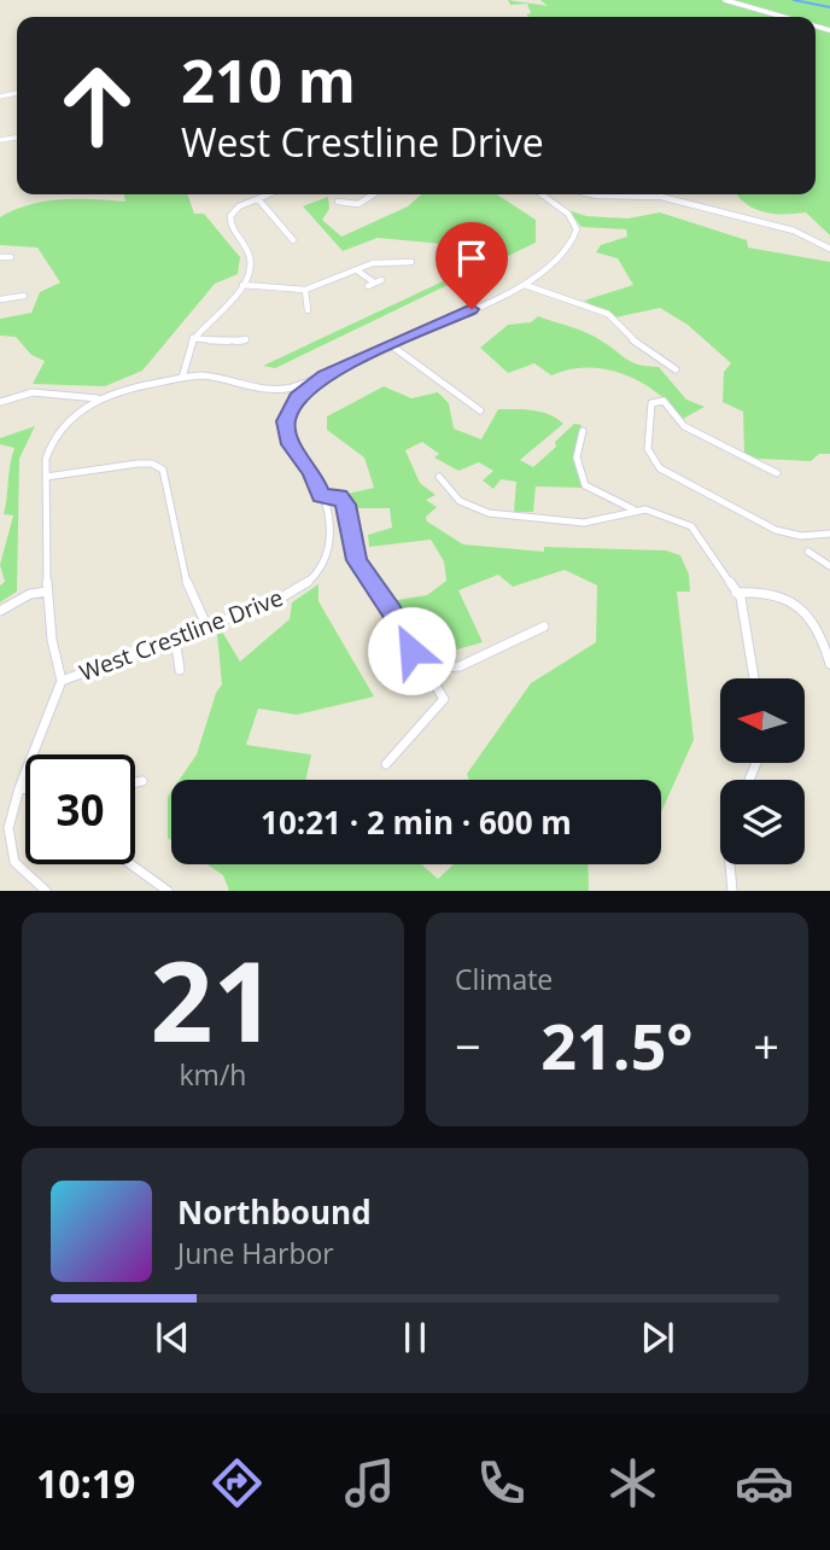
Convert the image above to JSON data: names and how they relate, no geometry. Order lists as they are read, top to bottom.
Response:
{
  "streets": {
    "street": ["West Crestline Drive"]
  },
  "north": "left",
  "page": {
    "turn": ["210 m", "West Crestline Drive"],
    "limit": "30",
    "trip": "10:21 · 2 min · 600 m",
    "tile": [
      ["21", "km/h"],
      "Climate"
    ],
    "heat": ["−", "21.5°", "+"],
    "song": ["Northbound", "June Harbor"],
    "tabs": "10:19"
  }
}
